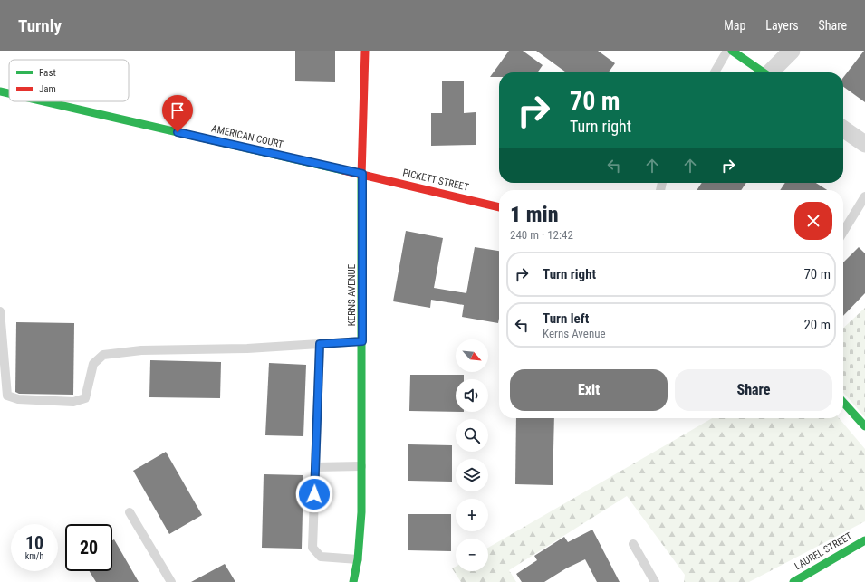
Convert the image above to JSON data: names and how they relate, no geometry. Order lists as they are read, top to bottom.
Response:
{
  "streets": {
    "street": [
      "AMERICAN COURT",
      "PICKETT STREET",
      "KERNS AVENUE",
      "LAUREL STREET"
    ]
  },
  "crossings": [
    ["AMERICAN COURT", "PICKETT STREET"],
    ["AMERICAN COURT", "KERNS AVENUE"],
    ["PICKETT STREET", "KERNS AVENUE"]
  ],
  "legend": ["Fast", "Jam"],
  "north": "bottom right",
  "page": {
    "header": "Turnly",
    "nav": ["Map", "Layers", "Share"],
    "turn": ["70 m", "Turn right"],
    "heading": ["1 min", "240 m · 12:42"],
    "list": [
      {
        "name": "Turn right",
        "value": "70 m"
      },
      {
        "name": "Turn left",
        "note": "Kerns Avenue",
        "value": "20 m"
      }
    ],
    "map_buttons": ["+", "−"],
    "buttons": ["Exit", "Share"],
    "speed": "10 km/h",
    "limit": "20"
  }
}
